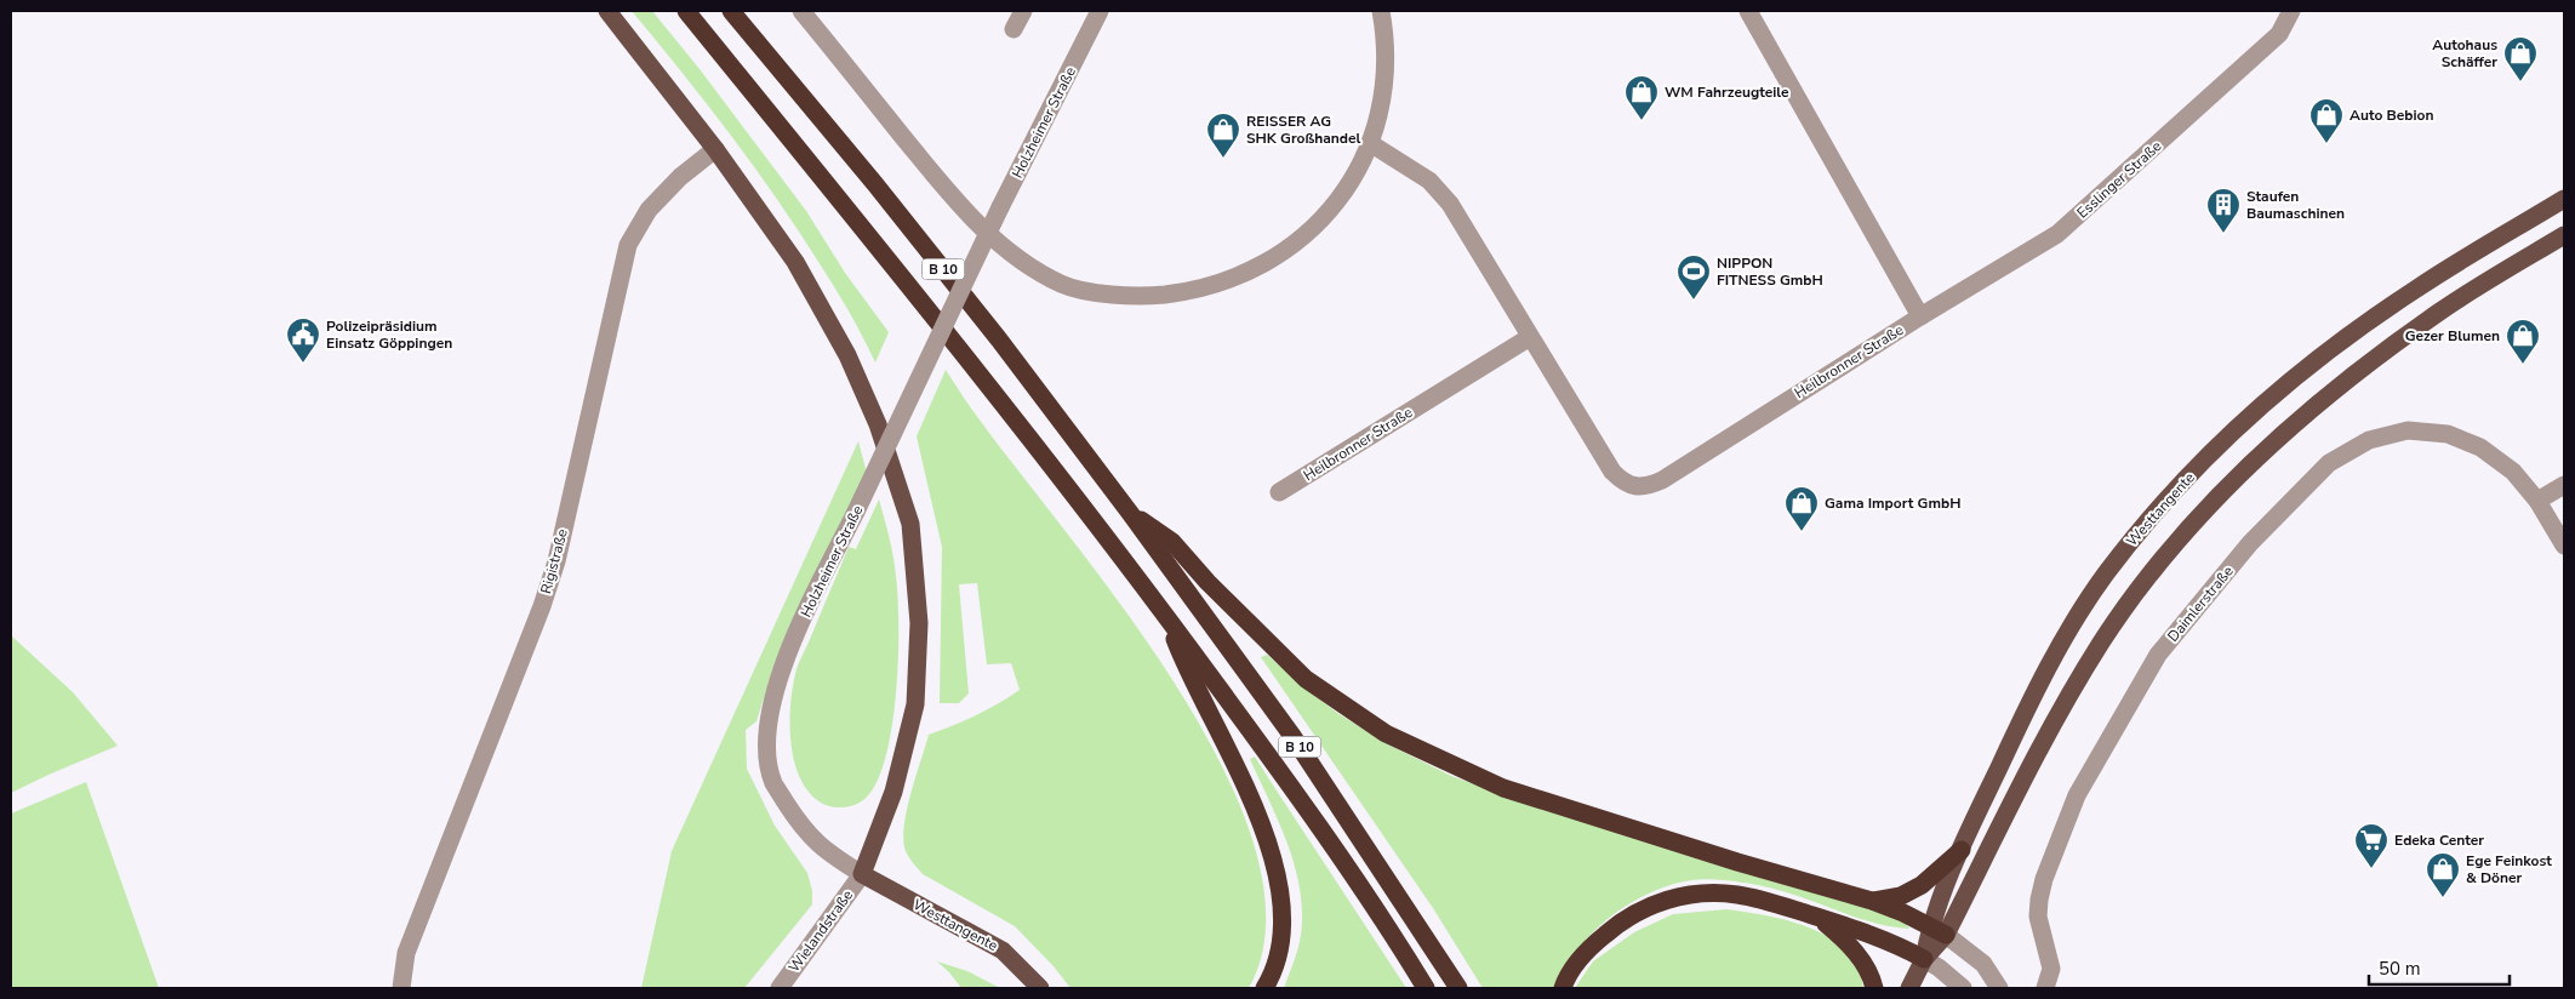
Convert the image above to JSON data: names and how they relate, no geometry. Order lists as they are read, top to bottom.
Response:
{
  "streets": {
    "highway": ["B 10"],
    "main road": ["Westtangente"],
    "street": [
      "Holzheimer Straße",
      "Esslinger Straße",
      "Heilbronner Straße",
      "Rigistraße",
      "Daimlerstraße",
      "Wielandstraße"
    ]
  },
  "crossings": [
    ["Holzheimer Straße", "Westtangente"],
    ["Holzheimer Straße", "Wielandstraße"],
    ["Esslinger Straße", "Heilbronner Straße"],
    ["Westtangente", "Wielandstraße"]
  ],
  "places": {
    "shop": [
      "Autohaus Schäffer",
      "WM Fahrzeugteile",
      "Auto Bebion",
      "REISSER AG SHK Großhandel",
      "Gezer Blumen",
      "Gama Import GmbH",
      "Ege Feinkost & Döner"
    ],
    "building": ["Staufen Baumaschinen"],
    "sports": ["NIPPON FITNESS GmbH"],
    "public building": ["Polizeipräsidium Einsatz Göppingen"],
    "supermarket": ["Edeka Center"]
  },
  "scale_bar": "50 m"
}
